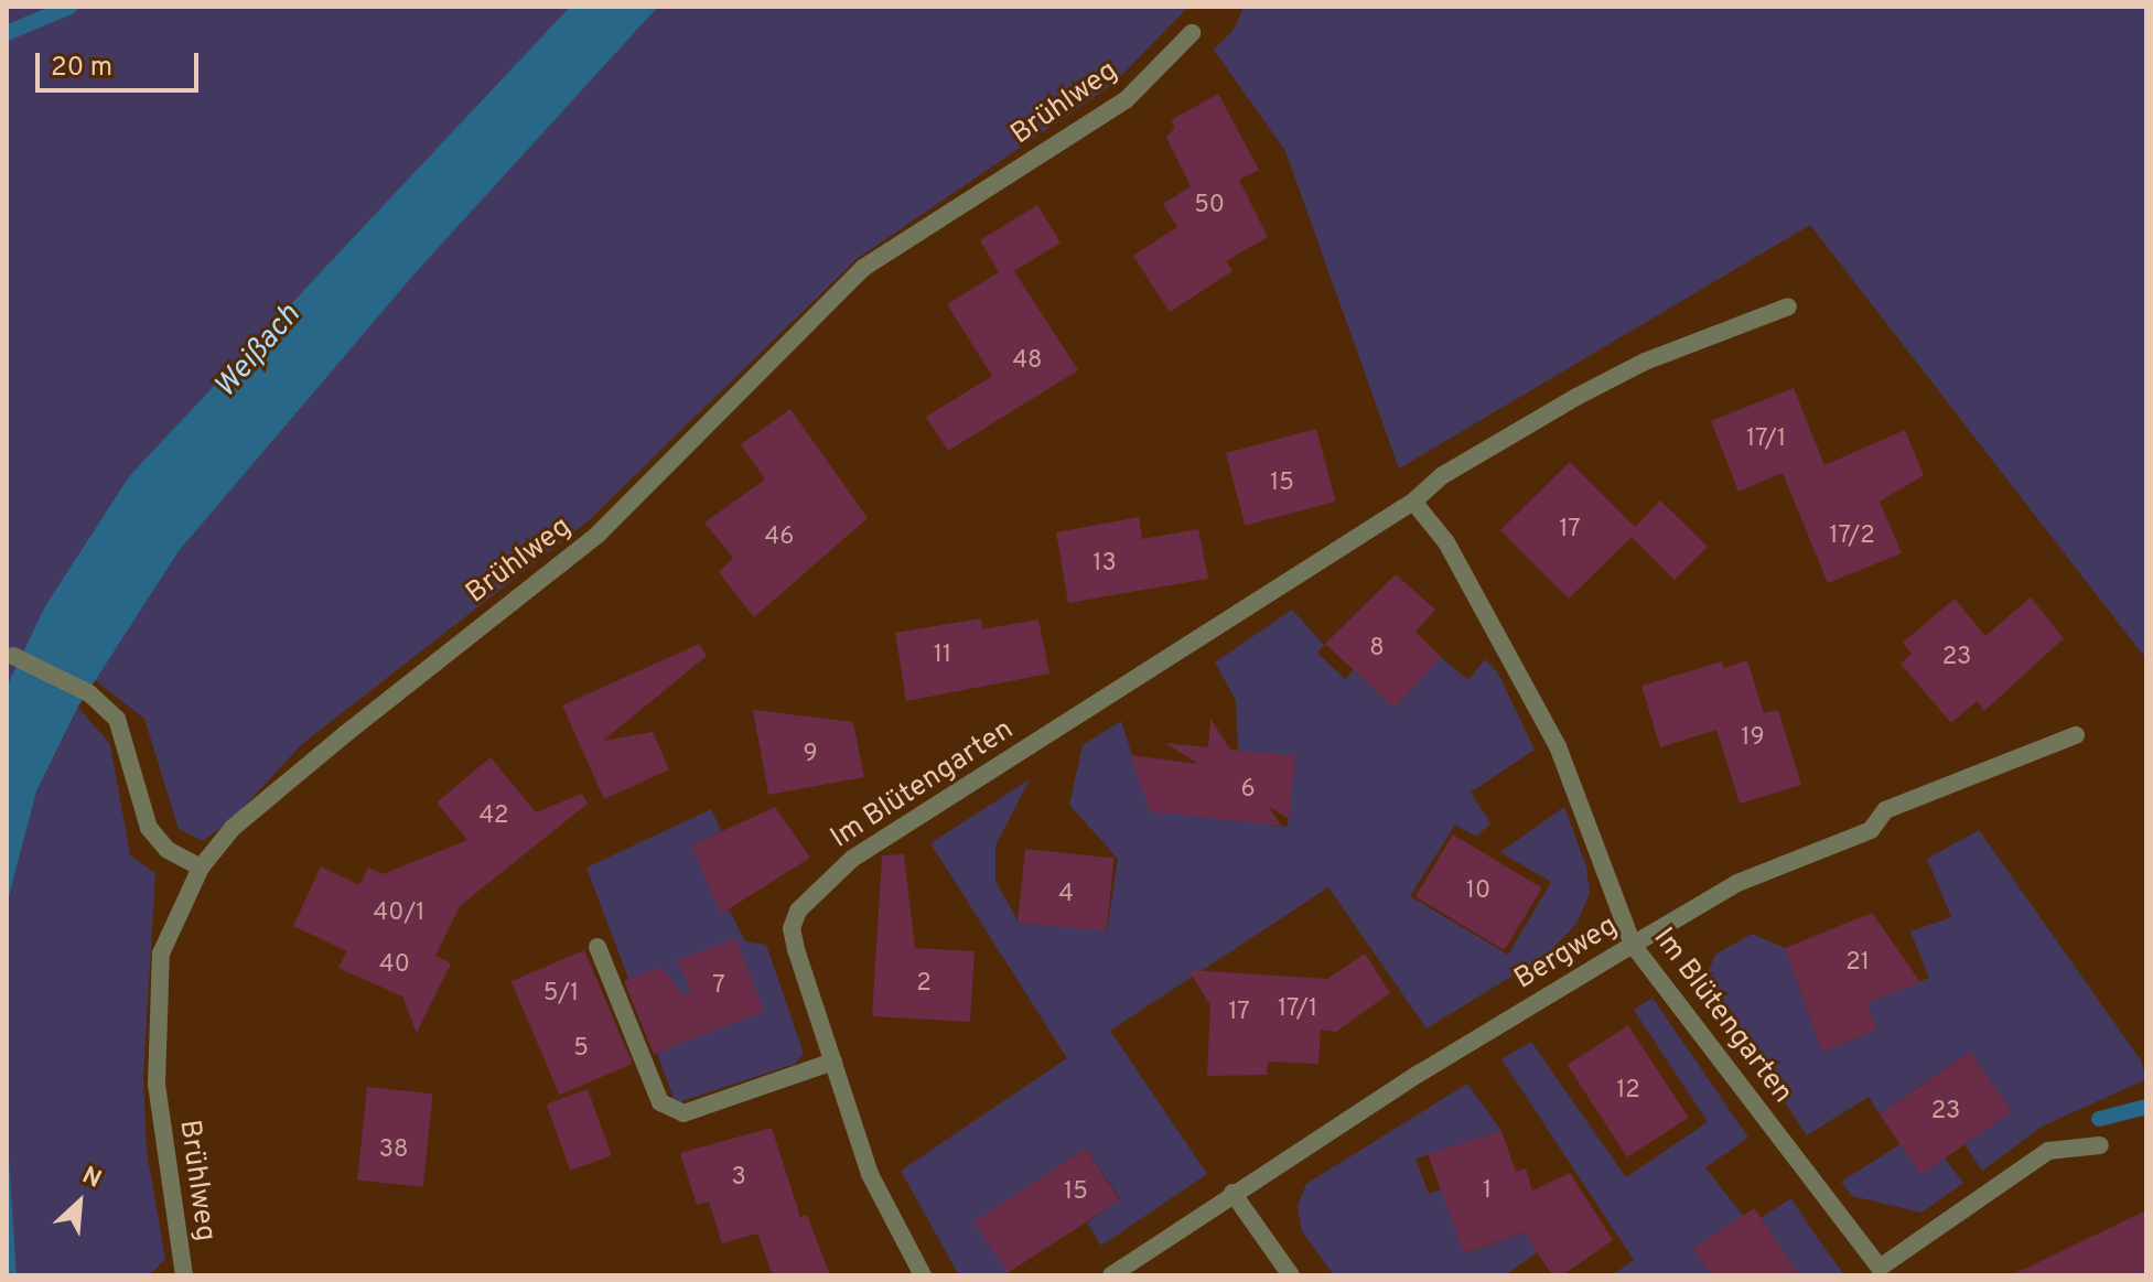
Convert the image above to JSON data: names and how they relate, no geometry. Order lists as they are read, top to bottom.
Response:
{
  "streets": {
    "street": ["Brühlweg", "Im Blütengarten", "Bergweg"]
  },
  "crossings": [
    ["Im Blütengarten", "Bergweg"]
  ],
  "water": ["Weißach"],
  "house_numbers": [
    "50",
    "48",
    "17/1",
    "15",
    "17",
    "17/2",
    "46",
    "13",
    "8",
    "11",
    "23",
    "19",
    "9",
    "6",
    "42",
    "10",
    "4",
    "40/1",
    "21",
    "40",
    "2",
    "7",
    "5/1",
    "17/1",
    "17",
    "5",
    "12",
    "23",
    "38",
    "3",
    "1",
    "15"
  ],
  "scale_bar": "20 m",
  "north": "top right"
}
